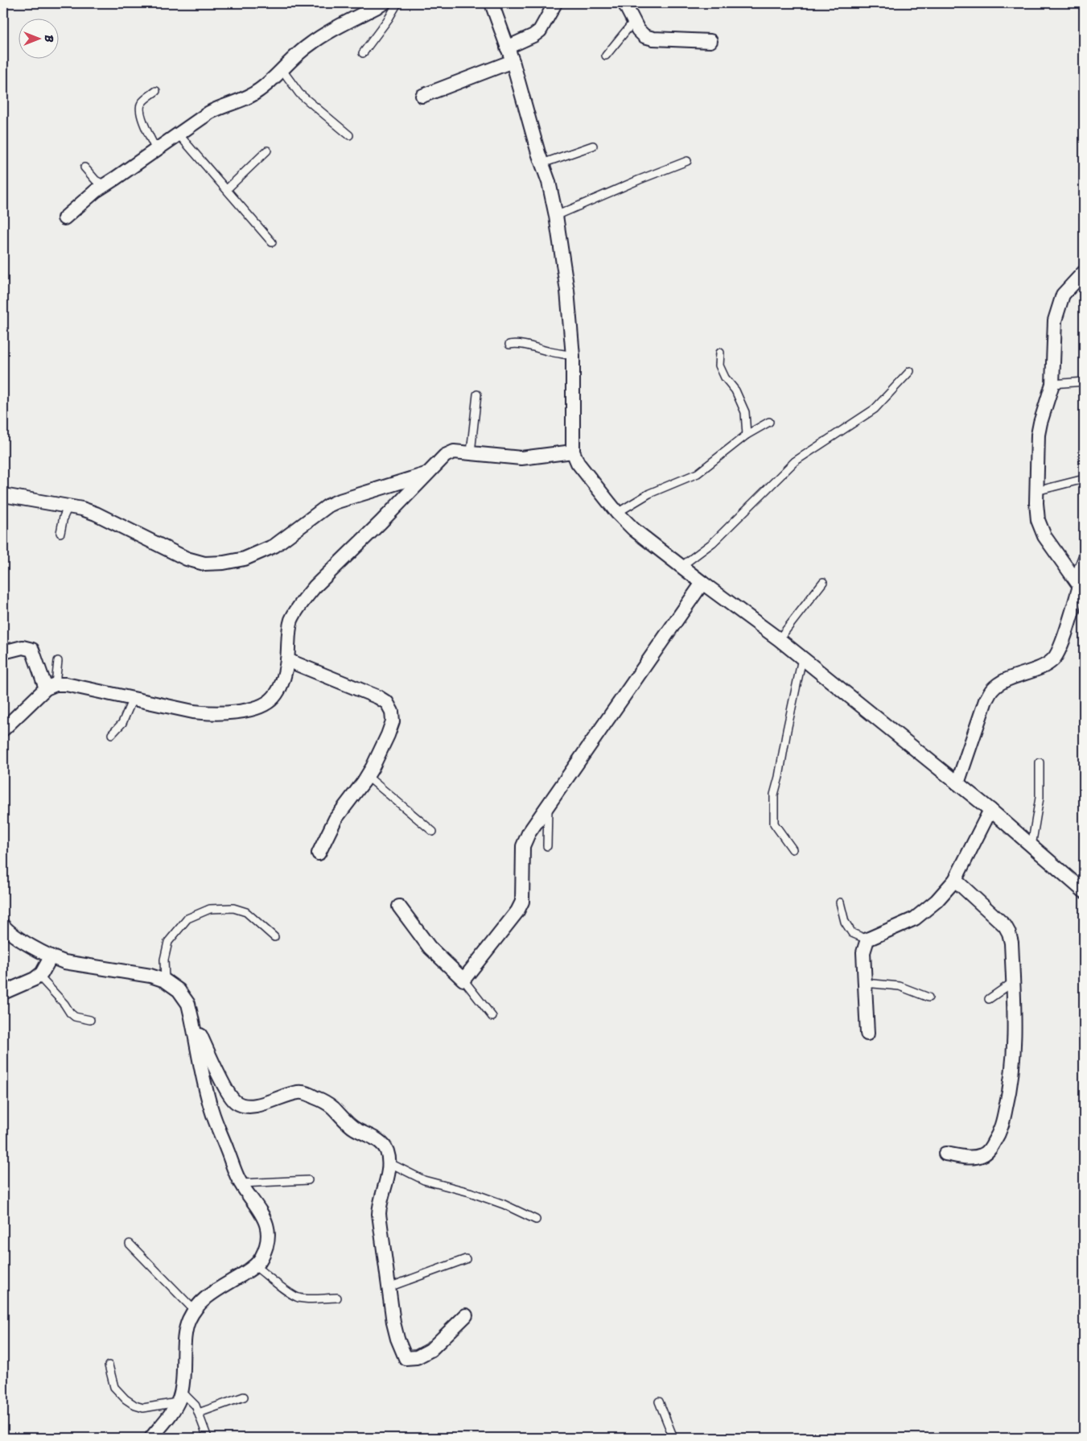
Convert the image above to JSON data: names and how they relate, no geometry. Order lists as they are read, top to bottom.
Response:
{
  "north": "right"
}
